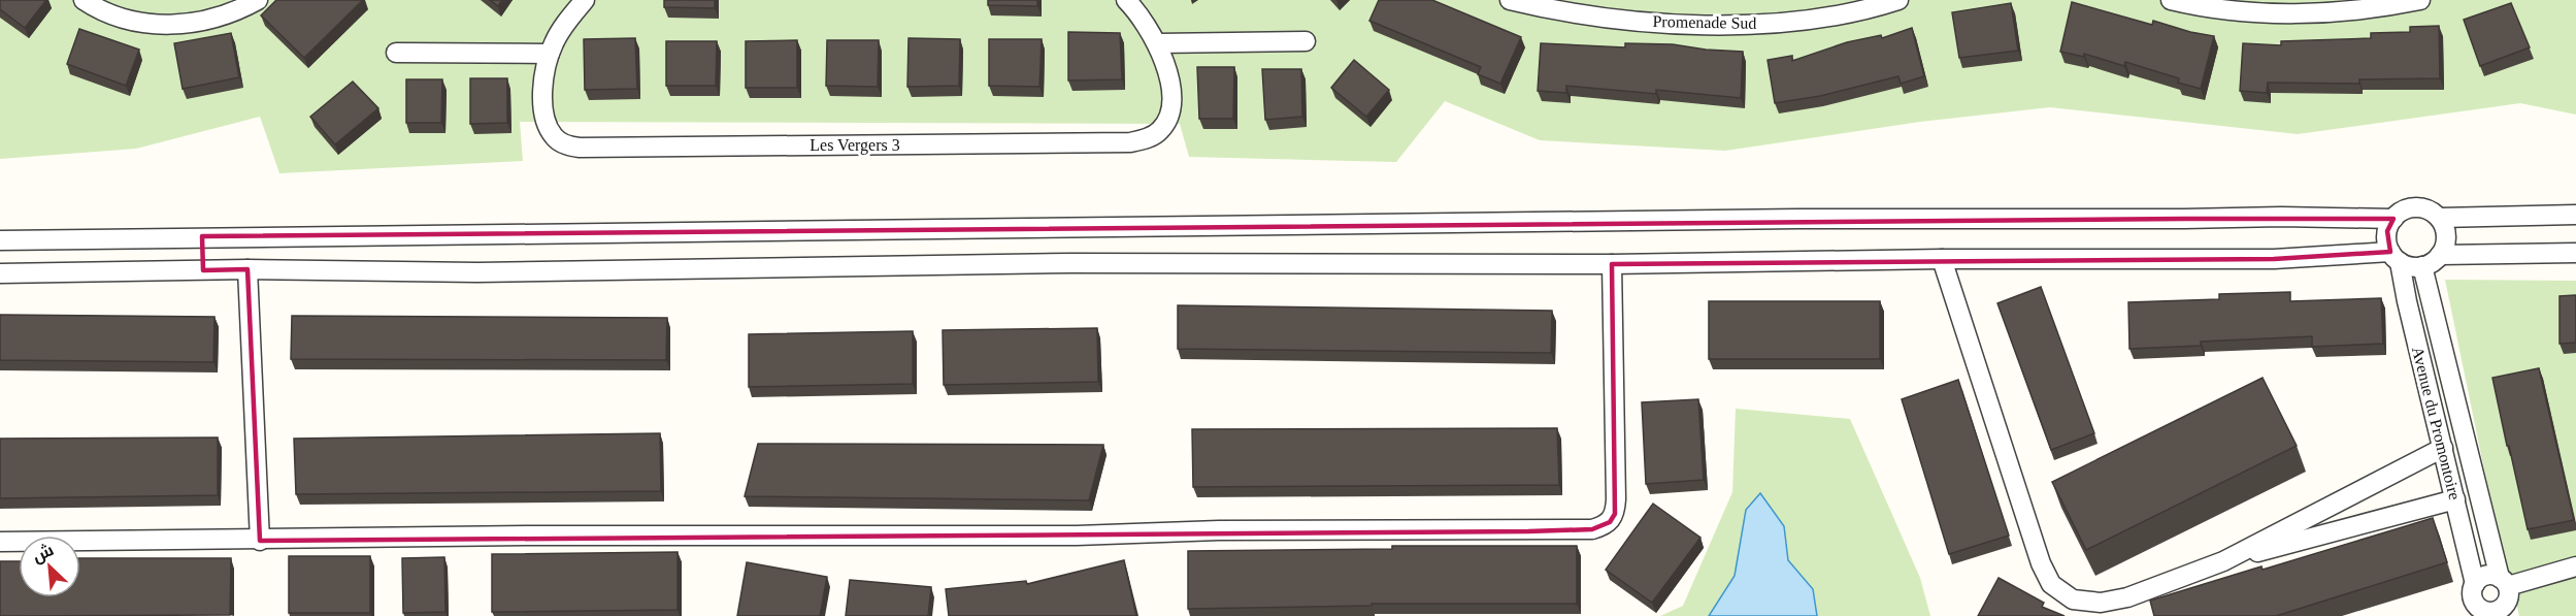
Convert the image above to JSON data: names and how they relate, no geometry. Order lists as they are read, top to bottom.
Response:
{
  "streets": {
    "street": ["Promenade Sud", "Les Vergers 3", "Avenue du Promontoire"]
  },
  "north": "top left"
}
